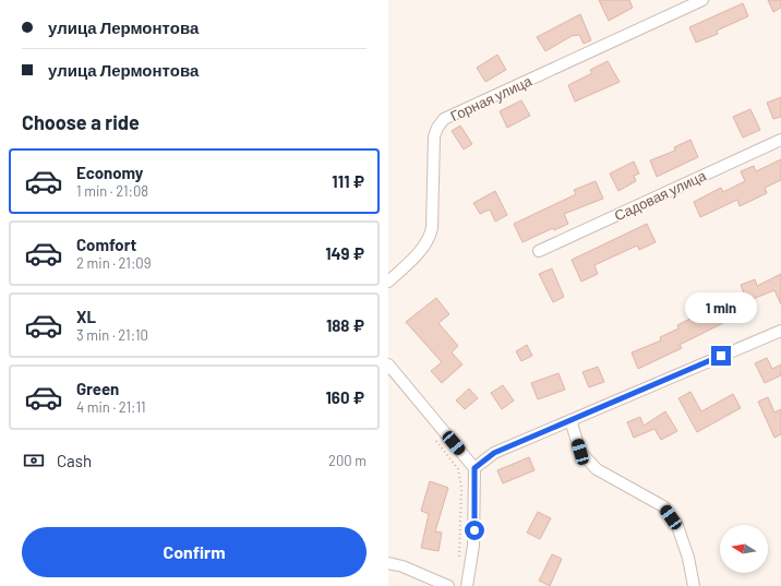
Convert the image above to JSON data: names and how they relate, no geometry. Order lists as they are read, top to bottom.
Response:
{
  "streets": {
    "street": ["Горная улица", "Садовая улица"]
  },
  "north": "left",
  "page": {
    "banner": ["улица Лермонтова", "улица Лермонтова"],
    "heading": "Choose a ride",
    "list": [
      {
        "name": "Economy",
        "note": "1 min · 21:08",
        "value": "111 ₽"
      },
      {
        "name": "Comfort",
        "note": "2 min · 21:09",
        "value": "149 ₽"
      },
      {
        "name": "XL",
        "note": "3 min · 21:10",
        "value": "188 ₽"
      },
      {
        "name": "Green",
        "note": "4 min · 21:11",
        "value": "160 ₽"
      }
    ],
    "bubble": "1 min",
    "pay": ["Cash", "200 m"],
    "buttons": "Confirm"
  }
}
